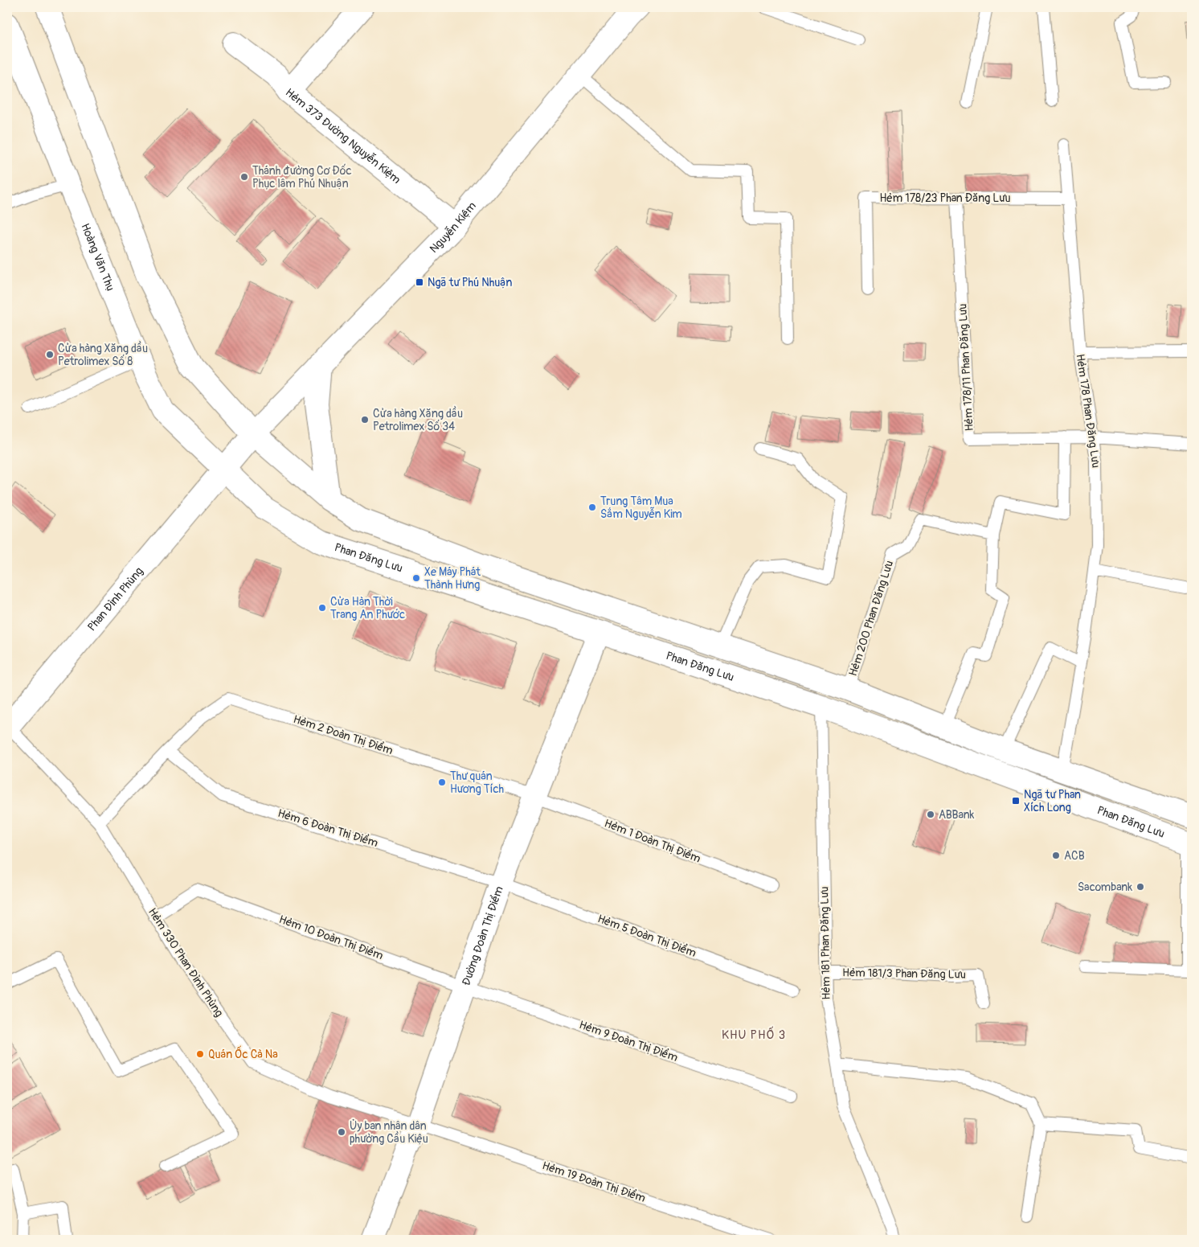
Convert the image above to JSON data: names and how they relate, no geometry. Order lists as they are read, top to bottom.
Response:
{
  "streets": {
    "main road": [
      "Hẻm 373 Đường Nguyễn Kiệm",
      "Nguyễn Kiệm",
      "Hoàng Văn Thụ",
      "Phan Đăng Lưu",
      "Phan Đình Phùng",
      "Đường Đoàn Thị Điểm"
    ],
    "lane": [
      "Hẻm 178/23 Phan Đăng Lưu",
      "Hẻm 178/11 Phan Đăng Lưu",
      "Hẻm 178 Phan Đăng Lưu",
      "Hẻm 200 Phan Đăng Lưu",
      "Hẻm 2 Đoàn Thị Điểm",
      "Hẻm 6 Đoàn Thị Điểm",
      "Hẻm 1 Đoàn Thị Điểm",
      "Hẻm 5 Đoàn Thị Điểm",
      "Hẻm 10 Đoàn Thị Điểm",
      "Hẻm 181 Phan Đăng Lưu",
      "Hẻm 330 Phan Đình Phùng",
      "Hẻm 181/3 Phan Đăng Lưu",
      "Hẻm 9 Đoàn Thị Điểm",
      "Hẻm 19 Đoàn Thị Điểm"
    ]
  },
  "crossings": [
    ["Hẻm 373 Đường Nguyễn Kiệm", "Nguyễn Kiệm"],
    ["Hẻm 178/23 Phan Đăng Lưu", "Hẻm 178/11 Phan Đăng Lưu"],
    ["Hẻm 178/23 Phan Đăng Lưu", "Hẻm 178 Phan Đăng Lưu"],
    ["Nguyễn Kiệm", "Phan Đình Phùng"],
    ["Hoàng Văn Thụ", "Phan Đăng Lưu"],
    ["Hoàng Văn Thụ", "Phan Đình Phùng"],
    ["Hẻm 178/11 Phan Đăng Lưu", "Hẻm 178 Phan Đăng Lưu"],
    ["Phan Đăng Lưu", "Phan Đình Phùng"],
    ["Phan Đăng Lưu", "Đường Đoàn Thị Điểm"],
    ["Phan Đăng Lưu", "Hẻm 181 Phan Đăng Lưu"],
    ["Phan Đình Phùng", "Hẻm 330 Phan Đình Phùng"],
    ["Hẻm 2 Đoàn Thị Điểm", "Hẻm 6 Đoàn Thị Điểm"],
    ["Hẻm 2 Đoàn Thị Điểm", "Hẻm 1 Đoàn Thị Điểm"],
    ["Hẻm 2 Đoàn Thị Điểm", "Đường Đoàn Thị Điểm"],
    ["Hẻm 6 Đoàn Thị Điểm", "Đường Đoàn Thị Điểm"],
    ["Hẻm 6 Đoàn Thị Điểm", "Hẻm 5 Đoàn Thị Điểm"],
    ["Hẻm 1 Đoàn Thị Điểm", "Đường Đoàn Thị Điểm"],
    ["Đường Đoàn Thị Điểm", "Hẻm 5 Đoàn Thị Điểm"],
    ["Đường Đoàn Thị Điểm", "Hẻm 10 Đoàn Thị Điểm"],
    ["Đường Đoàn Thị Điểm", "Hẻm 330 Phan Đình Phùng"],
    ["Đường Đoàn Thị Điểm", "Hẻm 9 Đoàn Thị Điểm"],
    ["Đường Đoàn Thị Điểm", "Hẻm 19 Đoàn Thị Điểm"],
    ["Hẻm 10 Đoàn Thị Điểm", "Hẻm 330 Phan Đình Phùng"],
    ["Hẻm 10 Đoàn Thị Điểm", "Hẻm 9 Đoàn Thị Điểm"],
    ["Hẻm 181 Phan Đăng Lưu", "Hẻm 181/3 Phan Đăng Lưu"],
    ["Hẻm 330 Phan Đình Phùng", "Hẻm 19 Đoàn Thị Điểm"]
  ],
  "districts": ["KHU PHỐ 3"],
  "places": {
    "other": [
      "Thánh đường Cơ Đốc Phục lâm Phú Nhuận",
      "Cửa hàng Xăng dầu Petrolimex Số 8",
      "Cửa hàng Xăng dầu Petrolimex Số 34",
      "Trung Tâm Mua Sắm Nguyễn Kim",
      "Xe Máy Phát Thành Hưng",
      "Cửa Hàn Thời Trang An Phước",
      "Thư quán Hương Tích",
      "ABBank",
      "ACB",
      "Sacombank",
      "Quán Ốc Cà Na",
      "Ủy ban nhân dân phường Cầu Kiệu"
    ],
    "transit": ["Ngã tư Phú Nhuận", "Ngã tư Phan Xích Long"]
  }
}
